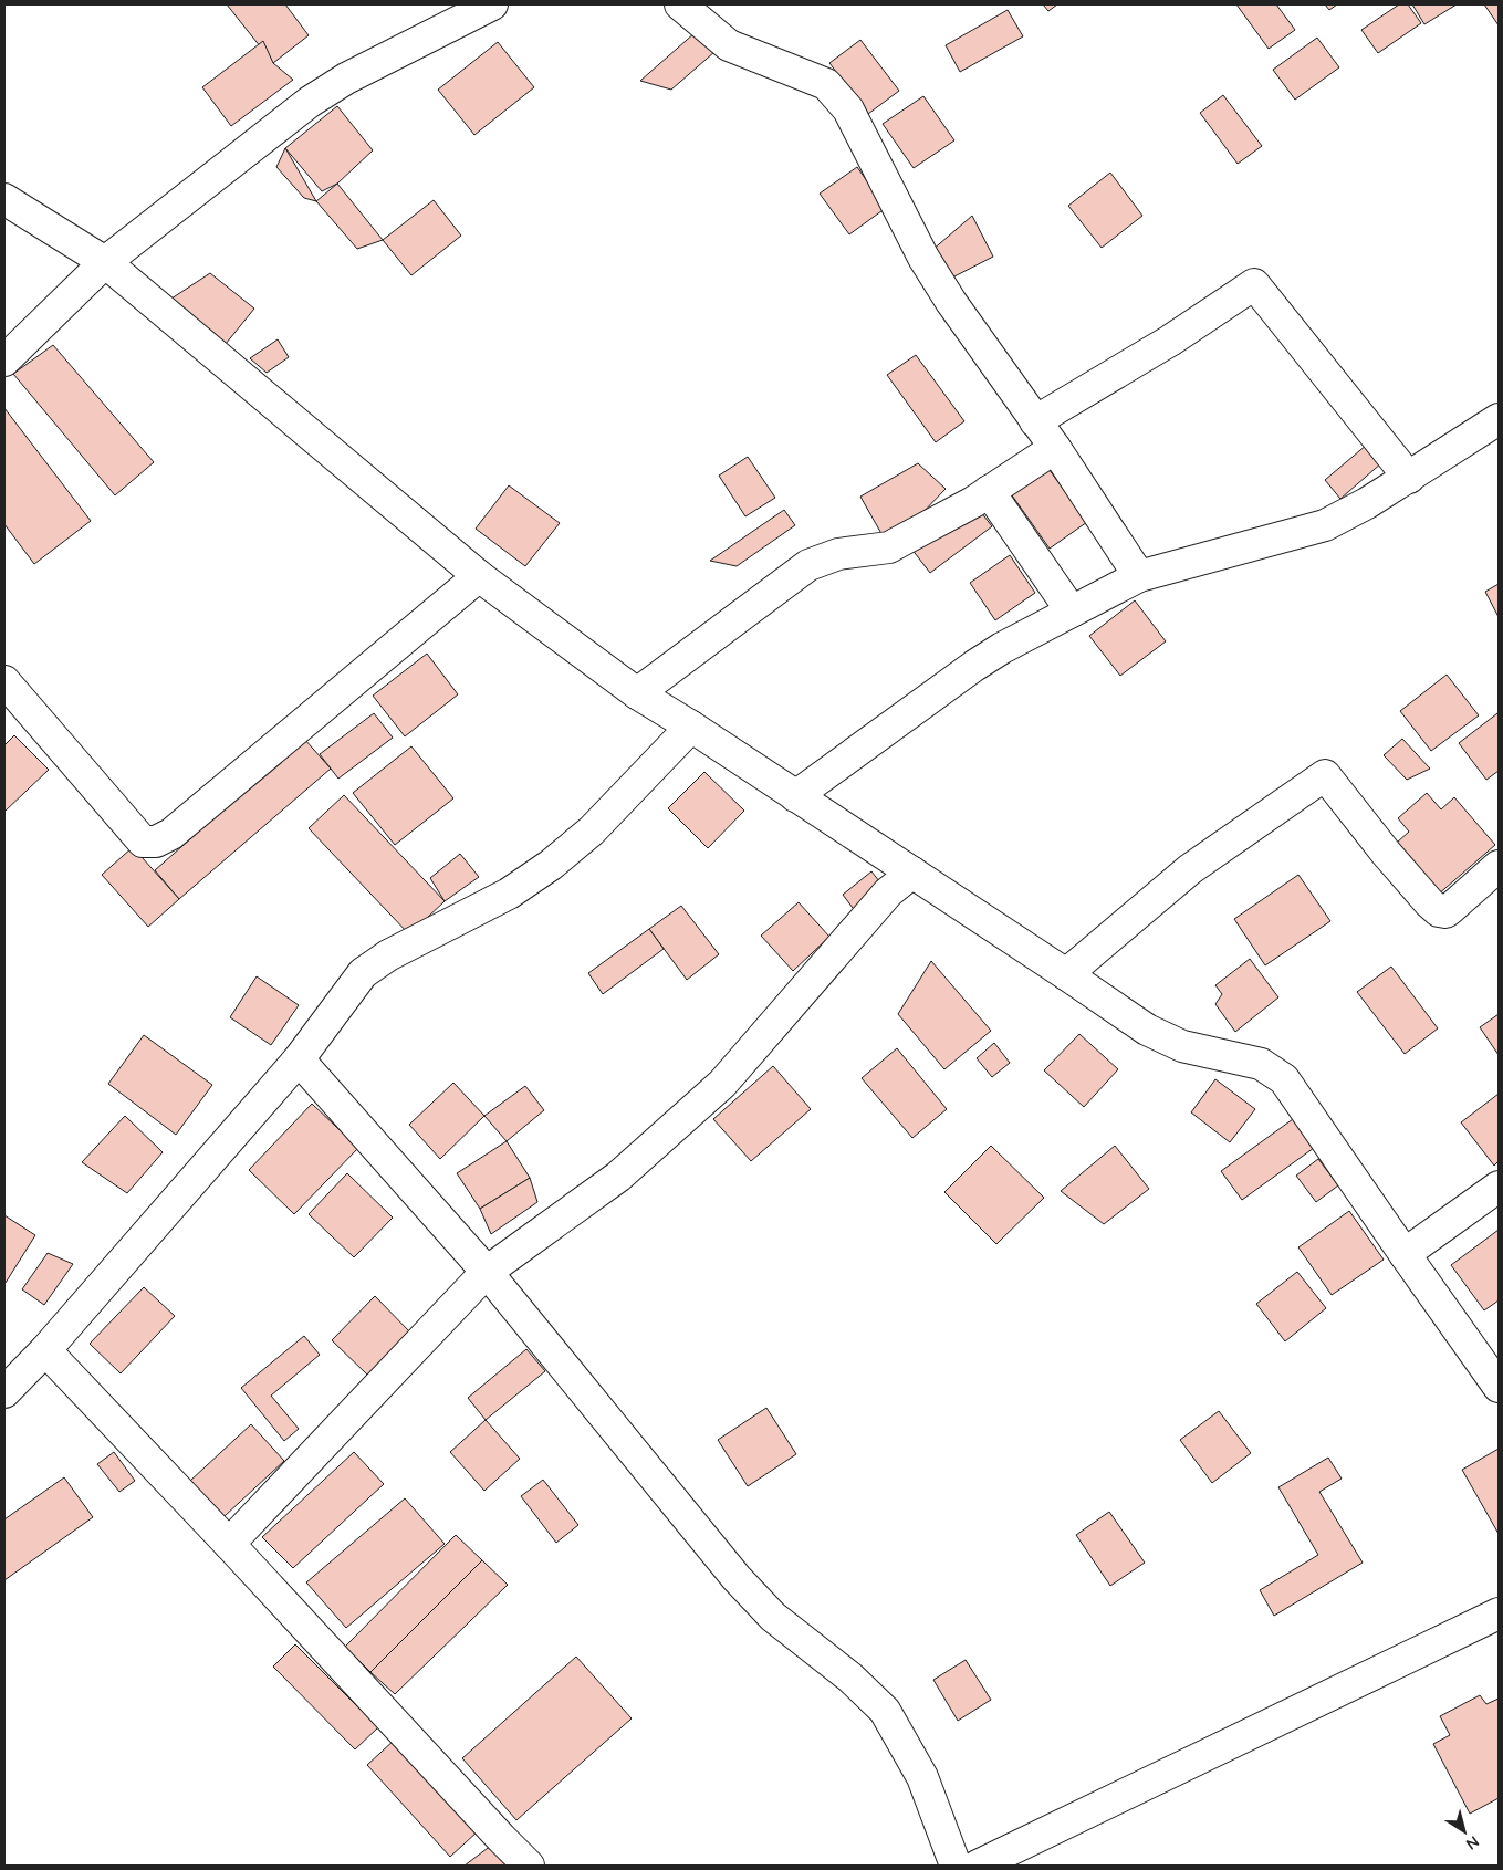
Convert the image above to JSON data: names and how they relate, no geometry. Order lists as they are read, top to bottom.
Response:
{
  "north": "bottom right"
}
